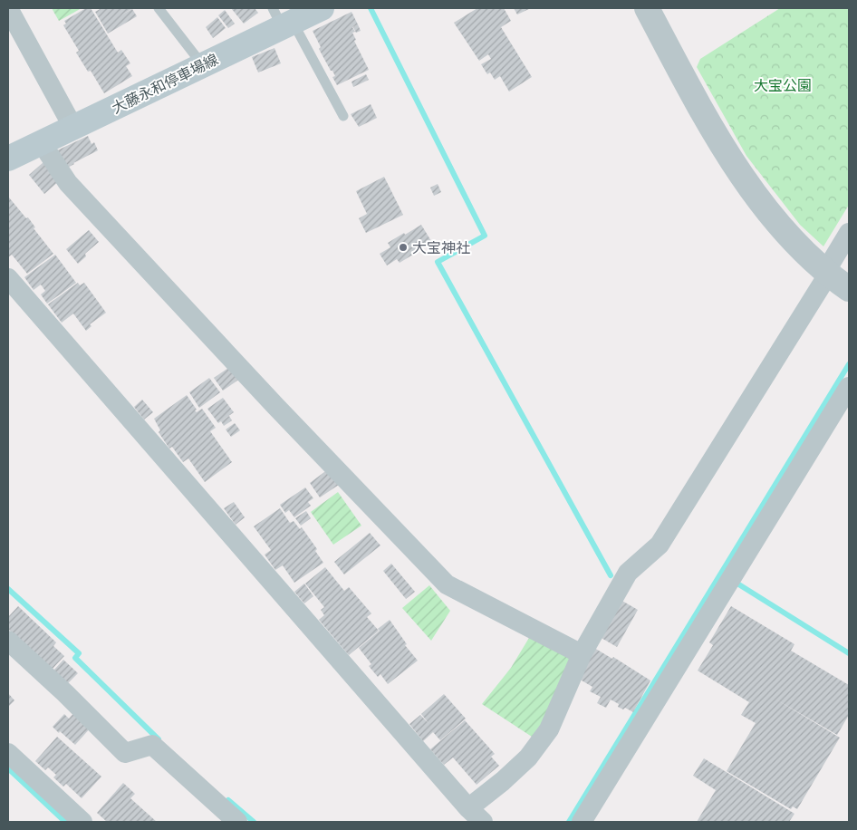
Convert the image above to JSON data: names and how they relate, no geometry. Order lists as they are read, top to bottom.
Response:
{
  "streets": {
    "main road": ["大藤永和停車場線"]
  },
  "parks": ["大宝公園"],
  "places": ["大宝神社"]
}
